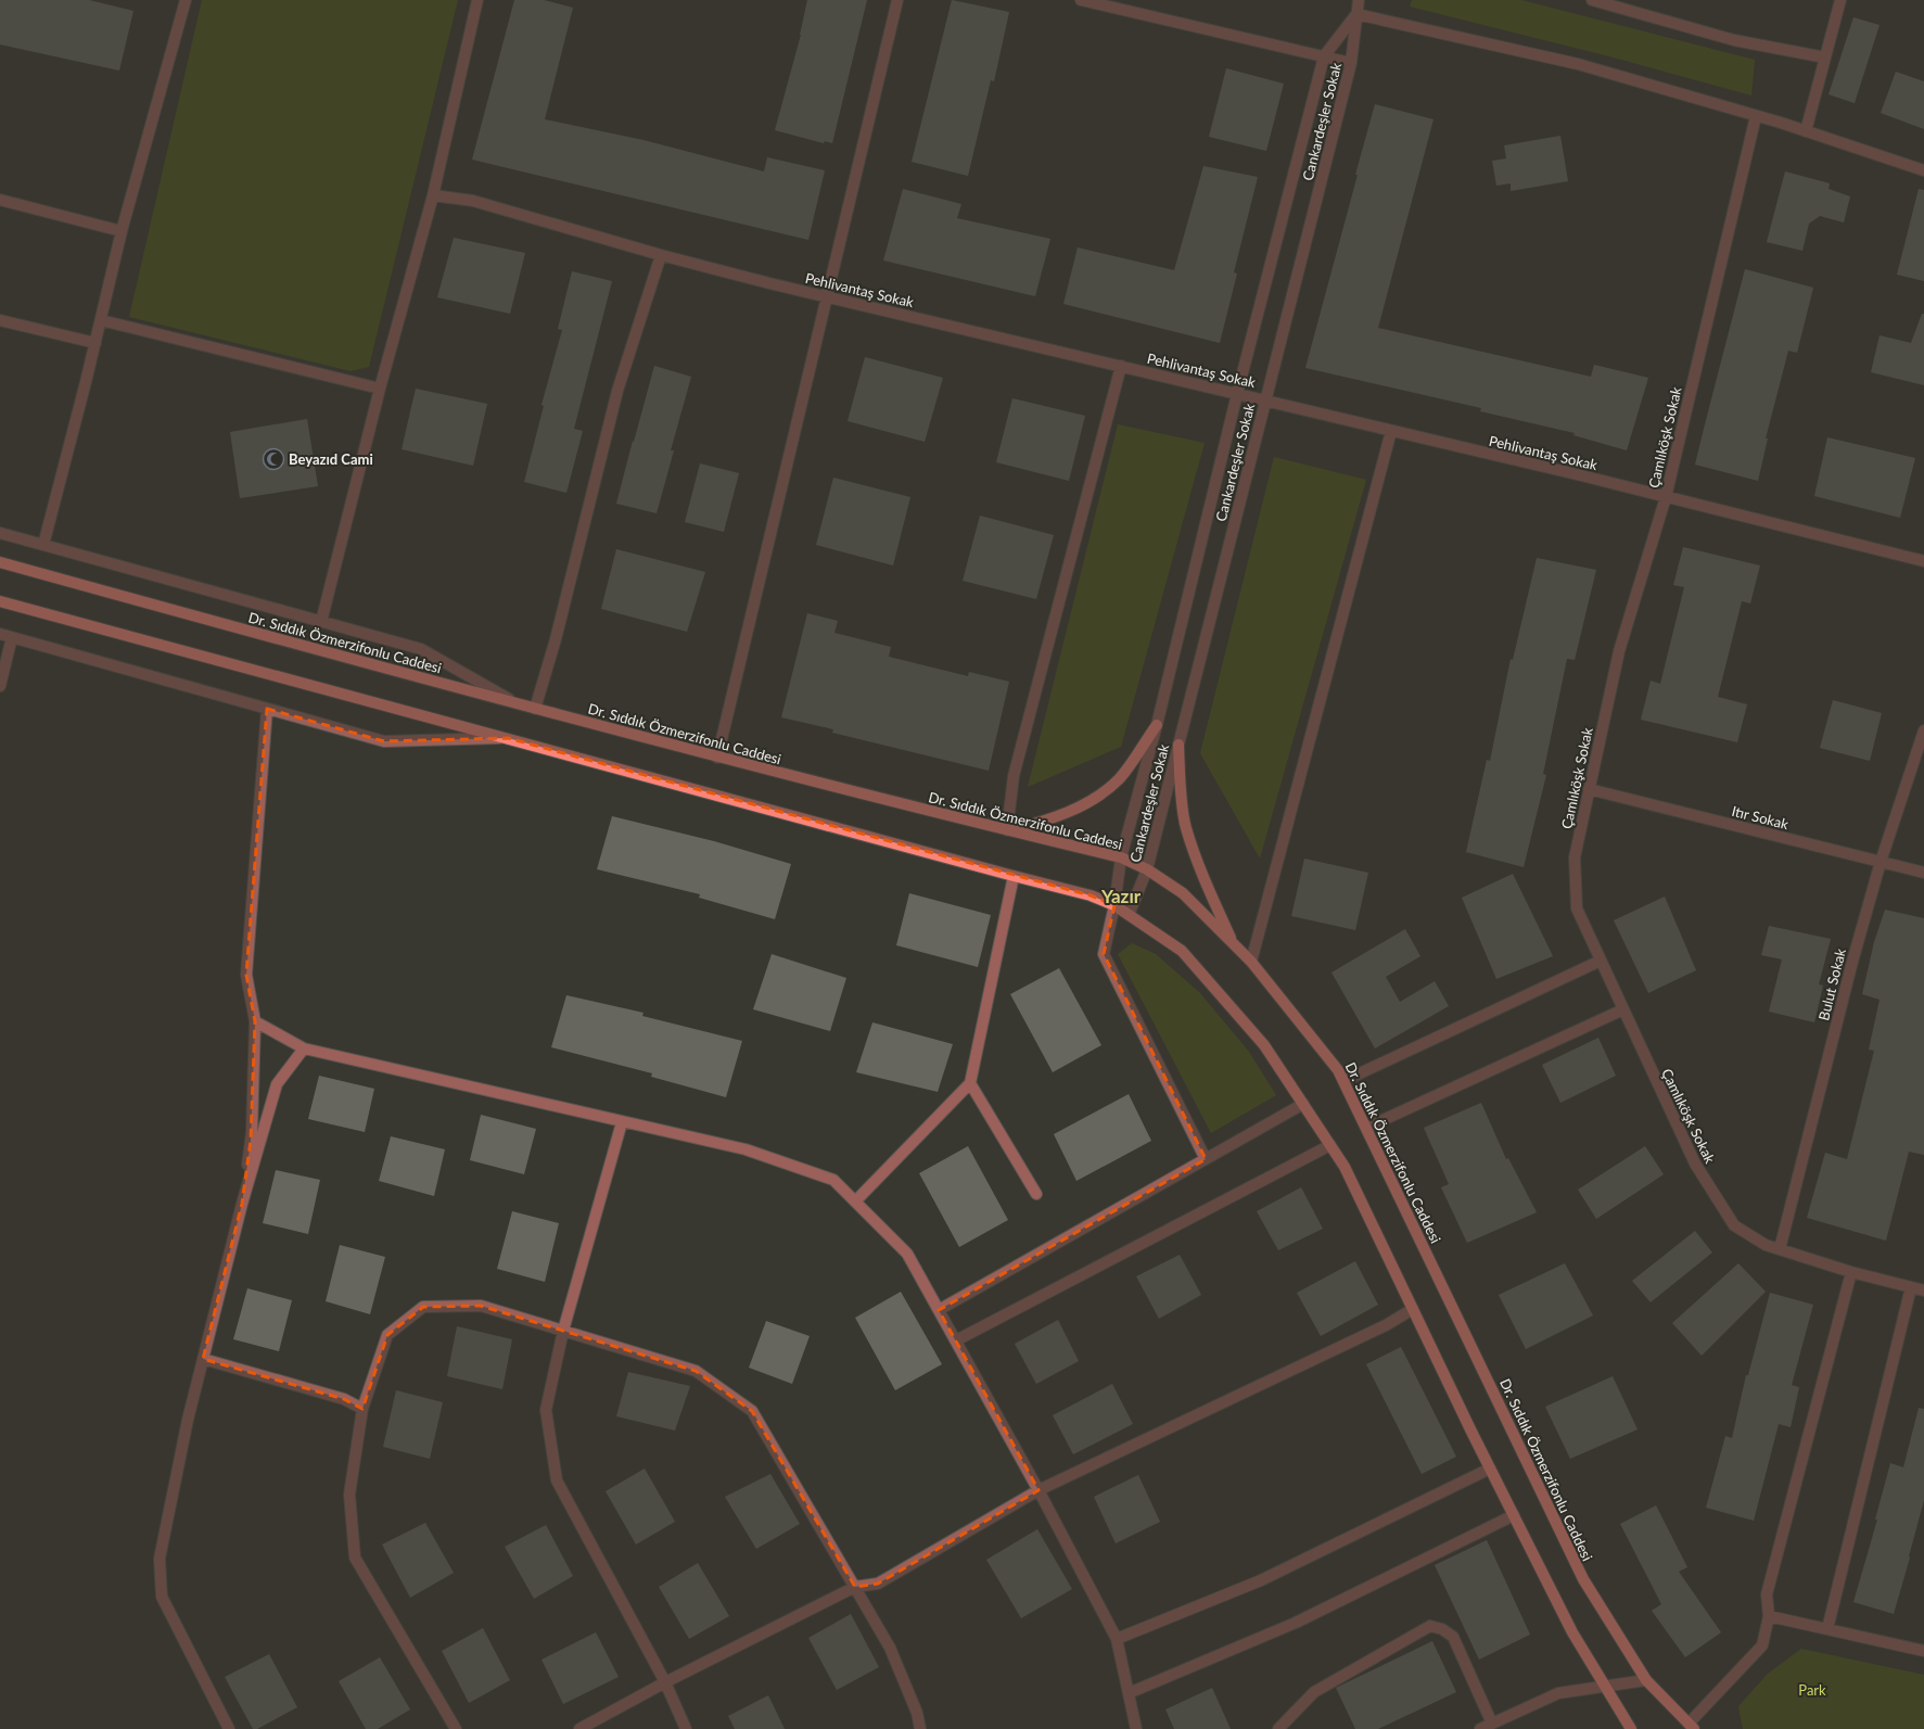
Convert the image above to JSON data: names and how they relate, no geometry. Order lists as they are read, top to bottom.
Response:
{
  "streets": {
    "main road": ["Dr. Sıddık Özmerzifonlu Caddesi"],
    "street": [
      "Cankardeşler Sokak",
      "Pehlivantaş Sokak",
      "Çamlıköşk Sokak",
      "Itır Sokak",
      "Bulut Sokak"
    ]
  },
  "crossings": [
    ["Cankardeşler Sokak", "Pehlivantaş Sokak"],
    ["Cankardeşler Sokak", "Dr. Sıddık Özmerzifonlu Caddesi"],
    ["Pehlivantaş Sokak", "Çamlıköşk Sokak"],
    ["Çamlıköşk Sokak", "Itır Sokak"],
    ["Çamlıköşk Sokak", "Bulut Sokak"],
    ["Itır Sokak", "Bulut Sokak"]
  ],
  "districts": ["Yazır"],
  "parks": ["Park"],
  "places": {
    "mosque": ["Beyazıd Cami"]
  }
}
